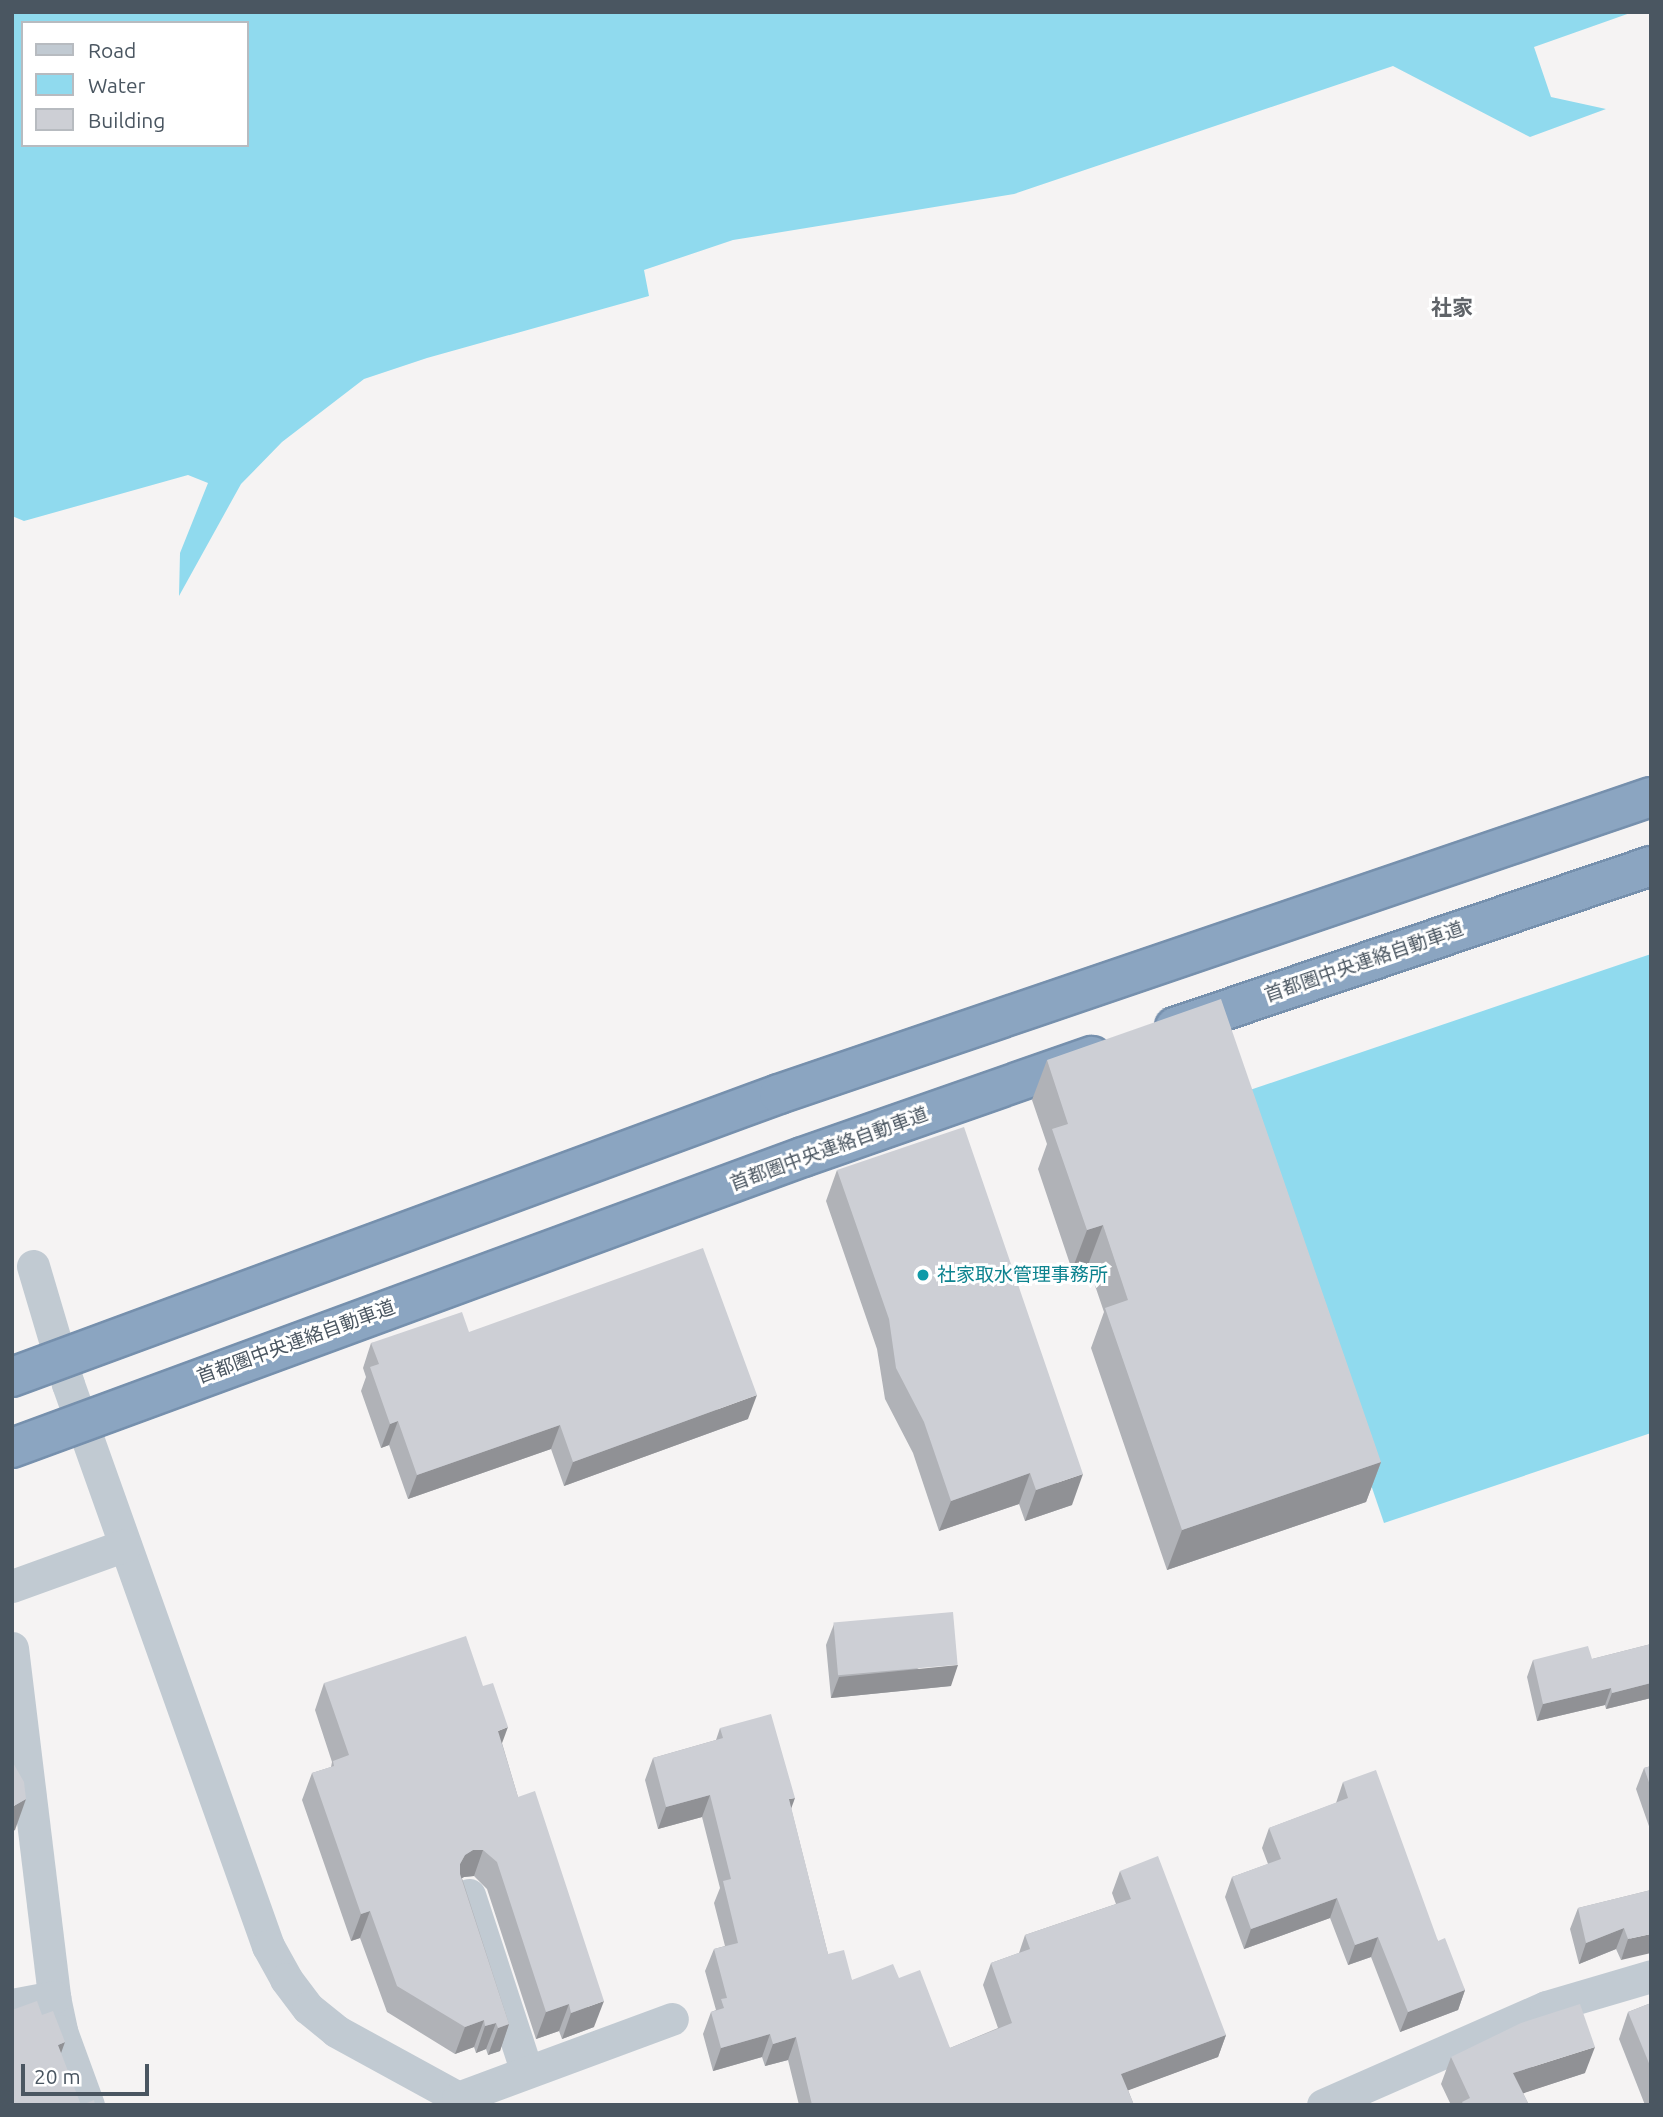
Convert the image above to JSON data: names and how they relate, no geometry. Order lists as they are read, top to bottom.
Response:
{
  "streets": {
    "highway": ["首都圏中央連絡自動車道"]
  },
  "districts": ["社家"],
  "places": ["社家取水管理事務所"],
  "legend": ["Road", "Water", "Building"],
  "scale_bar": "20 m"
}
